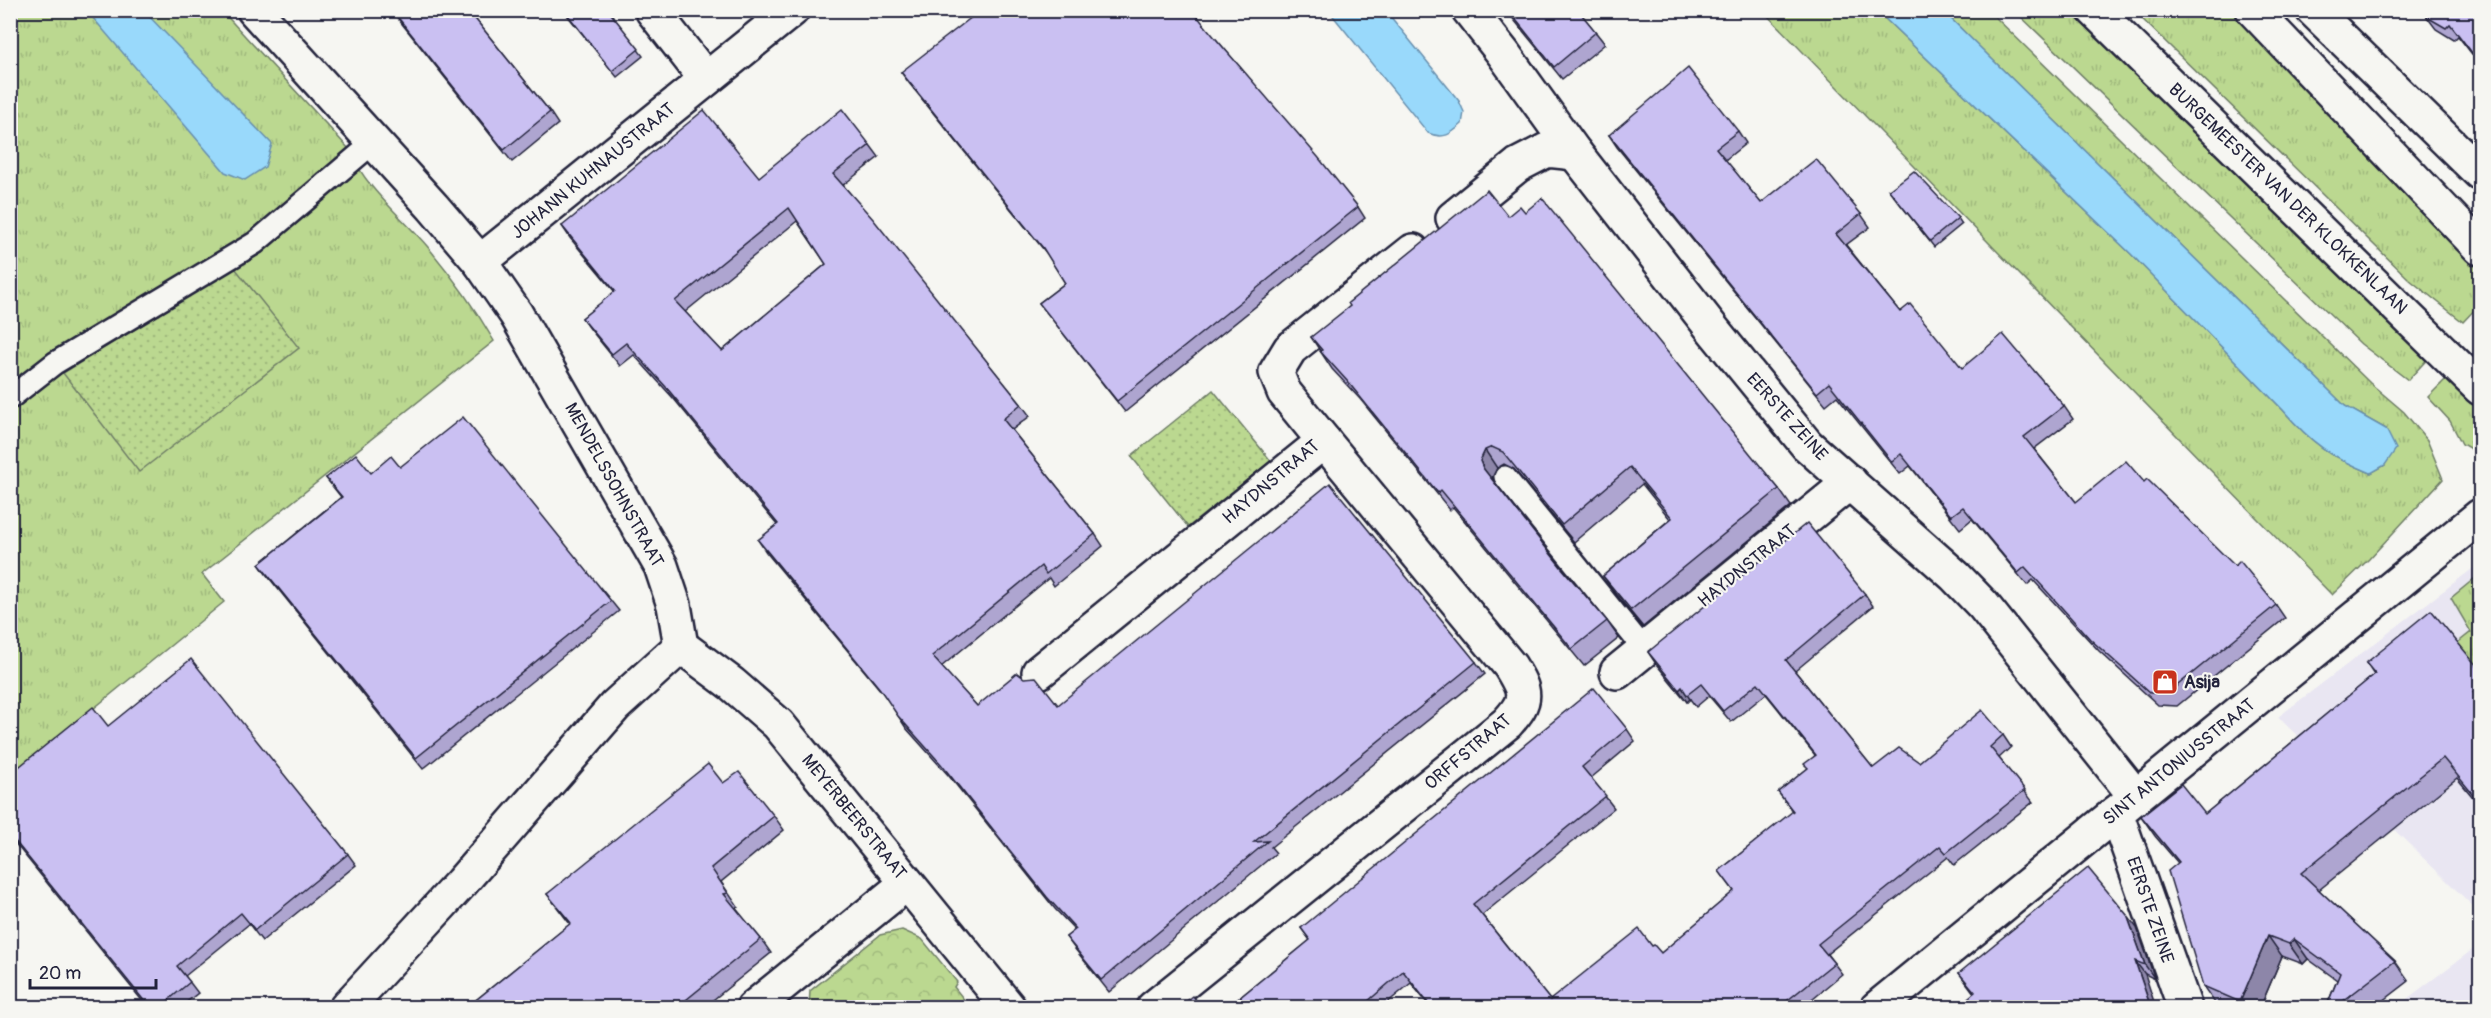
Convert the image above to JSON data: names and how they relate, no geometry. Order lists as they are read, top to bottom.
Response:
{
  "streets": {
    "street": [
      "JOHANN KUHNAUSTRAAT",
      "BURGEMEESTER VAN DER KLOKKENLAAN",
      "EERSTE ZEINE",
      "HAYDNSTRAAT",
      "MENDELSSOHNSTRAAT",
      "ORFFSTRAAT",
      "SINT ANTONIUSSTRAAT",
      "MEYERBEERSTRAAT"
    ]
  },
  "crossings": [
    ["JOHANN KUHNAUSTRAAT", "MENDELSSOHNSTRAAT"],
    ["EERSTE ZEINE", "HAYDNSTRAAT"],
    ["EERSTE ZEINE", "SINT ANTONIUSSTRAAT"],
    ["HAYDNSTRAAT", "ORFFSTRAAT"],
    ["MENDELSSOHNSTRAAT", "MEYERBEERSTRAAT"]
  ],
  "places": {
    "shop": ["Asija"]
  },
  "scale_bar": "20 m"
}
